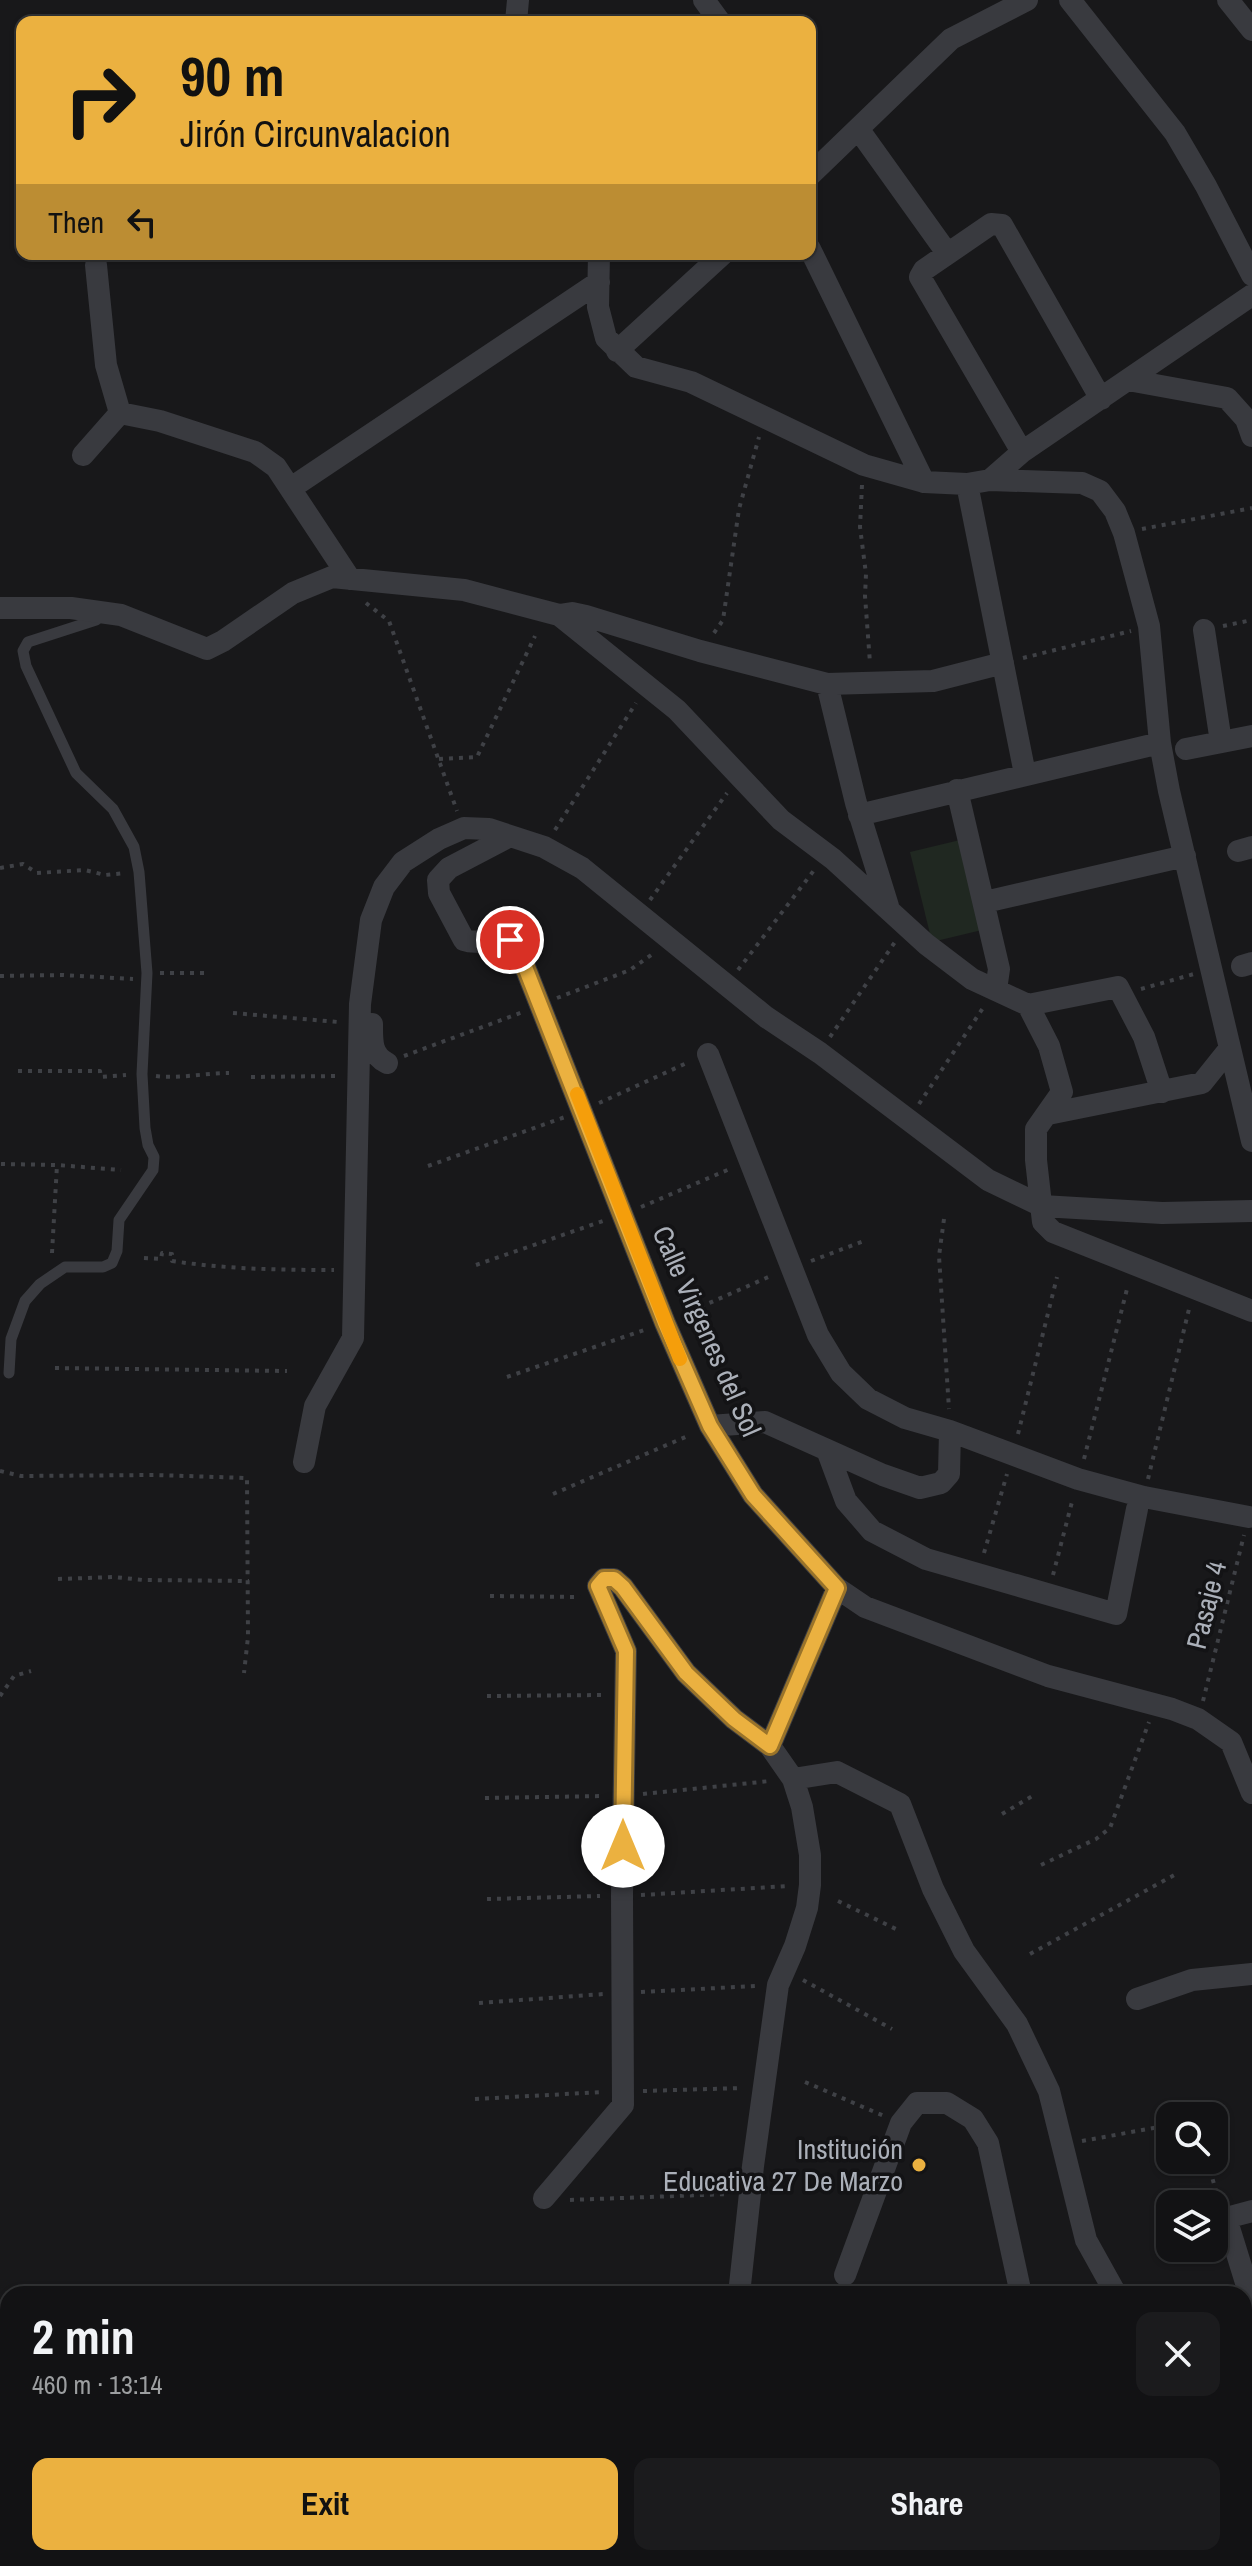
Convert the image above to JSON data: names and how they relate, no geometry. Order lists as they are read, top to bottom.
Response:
{
  "streets": {
    "street": ["Calle Virgenes del Sol"],
    "path": ["Pasaje 4"]
  },
  "crossings": [
    ["Calle Virgenes del Sol", "Pasaje 4"]
  ],
  "places": ["Institución Educativa 27 De Marzo"],
  "page": {
    "turn": ["90 m", "Jirón Circunvalacion"],
    "then": "Then",
    "heading": ["2 min", "460 m · 13:14"],
    "buttons": ["Exit", "Share"]
  }
}
